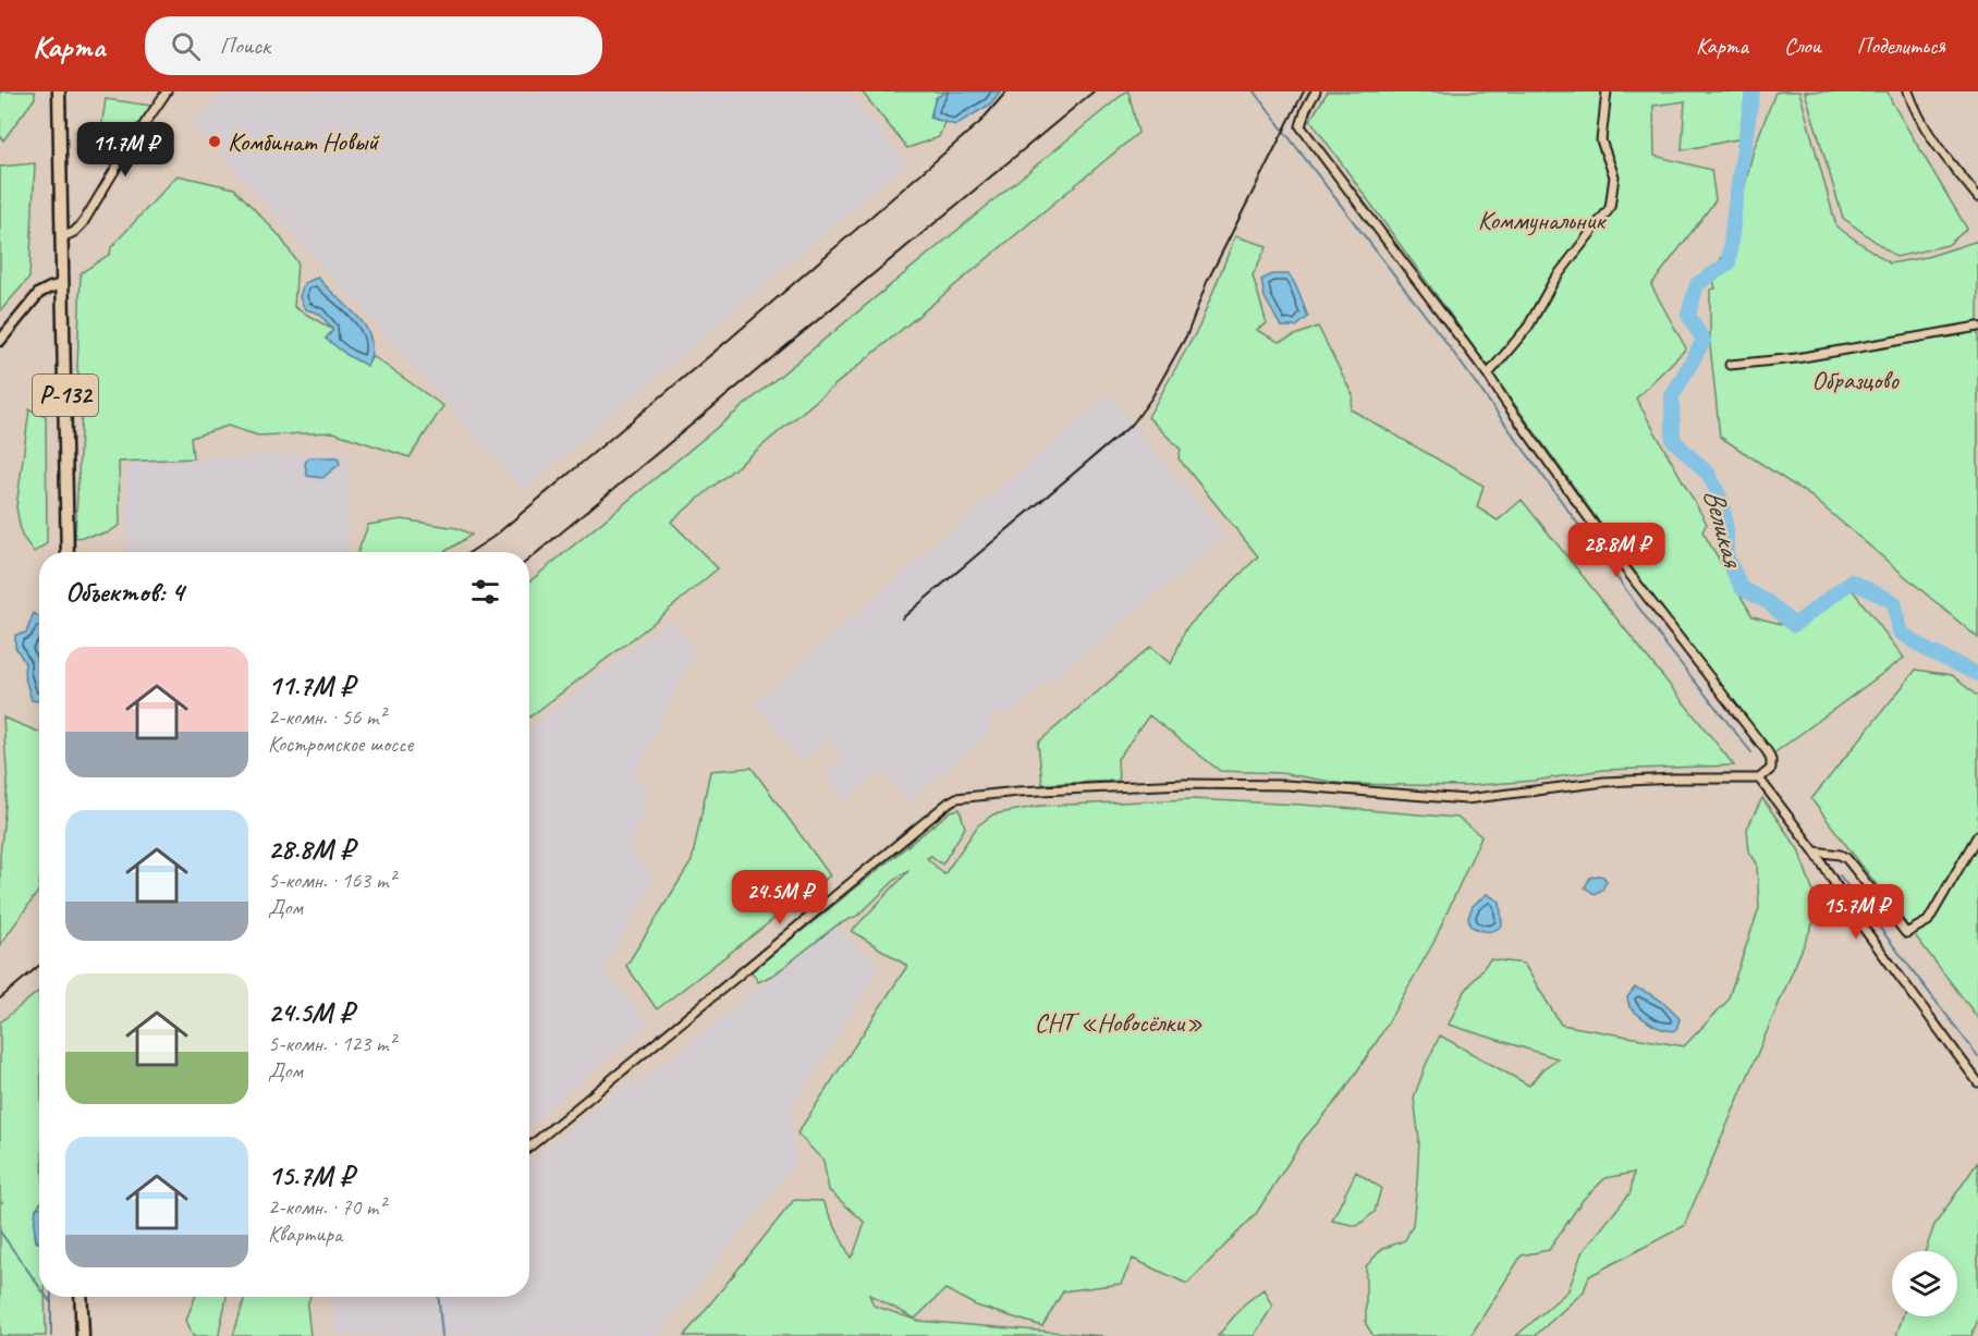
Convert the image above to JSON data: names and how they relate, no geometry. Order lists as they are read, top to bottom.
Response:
{
  "streets": {
    "highway": ["Р-132"]
  },
  "water": ["Великая"],
  "parks": ["Коммунальник", "Образцово", "СНТ «Новосёлки»"],
  "places": ["Комбинат Новый"],
  "page": {
    "header": "Карта",
    "search": "Поиск",
    "nav": ["Карта", "Слои", "Поделиться"],
    "price": [
      "11.7M ₽",
      "28.8M ₽",
      "24.5M ₽",
      "15.7M ₽"
    ],
    "heading": "Объектов: 4",
    "list": [
      {
        "name": "11.7M ₽",
        "note": "2-комн. · 56 m² · Костромское шоссе"
      },
      {
        "name": "28.8M ₽",
        "note": "5-комн. · 163 m² · Дом"
      },
      {
        "name": "24.5M ₽",
        "note": "5-комн. · 123 m² · Дом"
      },
      {
        "name": "15.7M ₽",
        "note": "2-комн. · 70 m² · Квартира"
      }
    ]
  }
}
